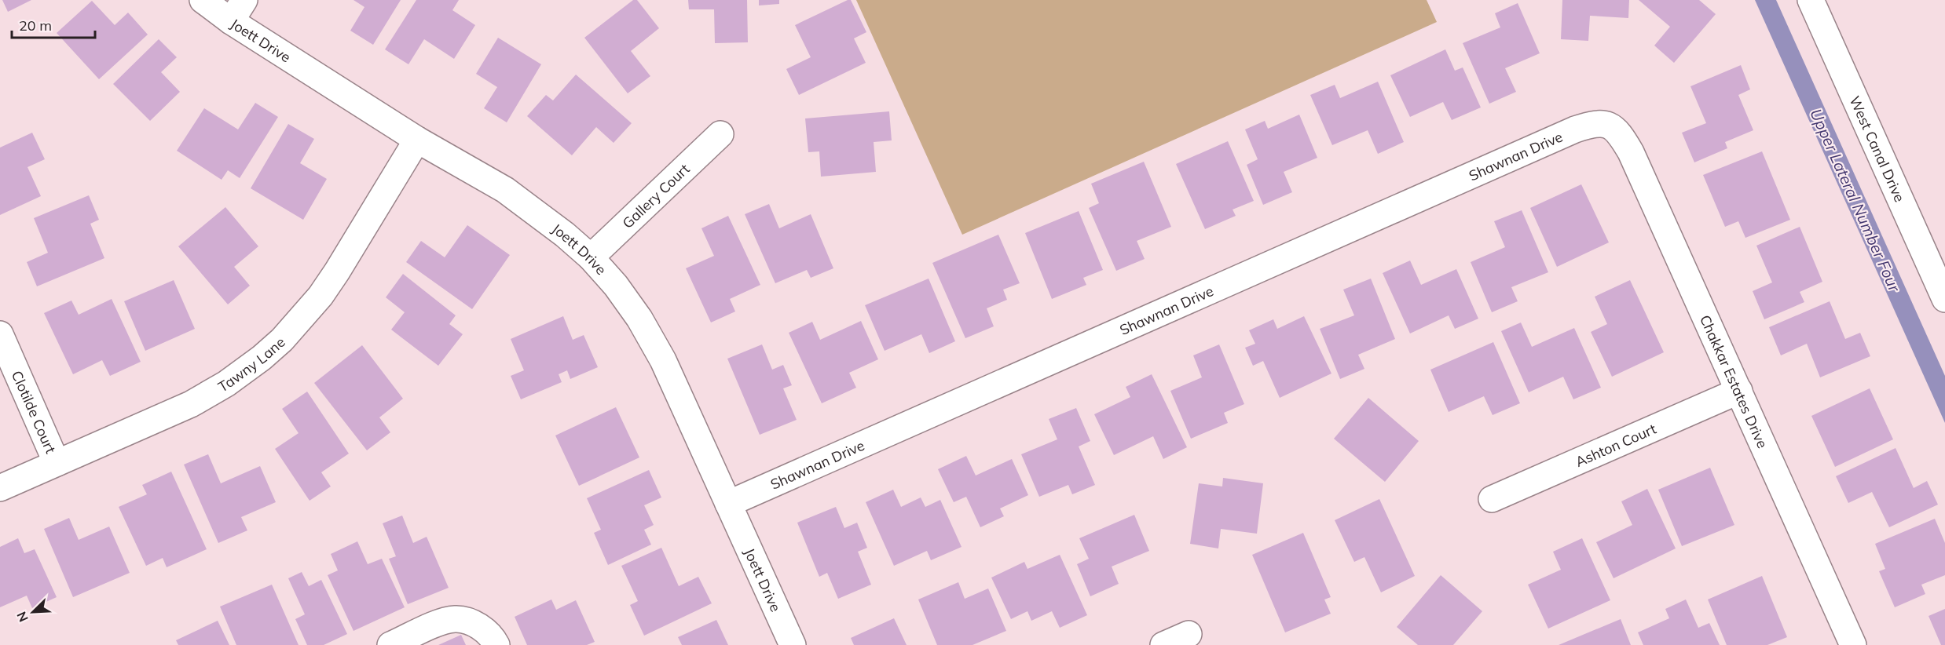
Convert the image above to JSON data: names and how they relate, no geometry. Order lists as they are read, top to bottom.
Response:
{
  "streets": {
    "street": [
      "Joett Drive",
      "West Canal Drive",
      "Shawnan Drive",
      "Gallery Court",
      "Tawny Lane",
      "Chakkar Estates Drive",
      "Clotilde Court",
      "Ashton Court"
    ]
  },
  "crossings": [
    ["Joett Drive", "Shawnan Drive"],
    ["Joett Drive", "Gallery Court"],
    ["Joett Drive", "Tawny Lane"],
    ["Shawnan Drive", "Chakkar Estates Drive"],
    ["Tawny Lane", "Clotilde Court"],
    ["Chakkar Estates Drive", "Ashton Court"]
  ],
  "water": ["Upper Lateral Number Four"],
  "scale_bar": "20 m",
  "north": "bottom left"
}
